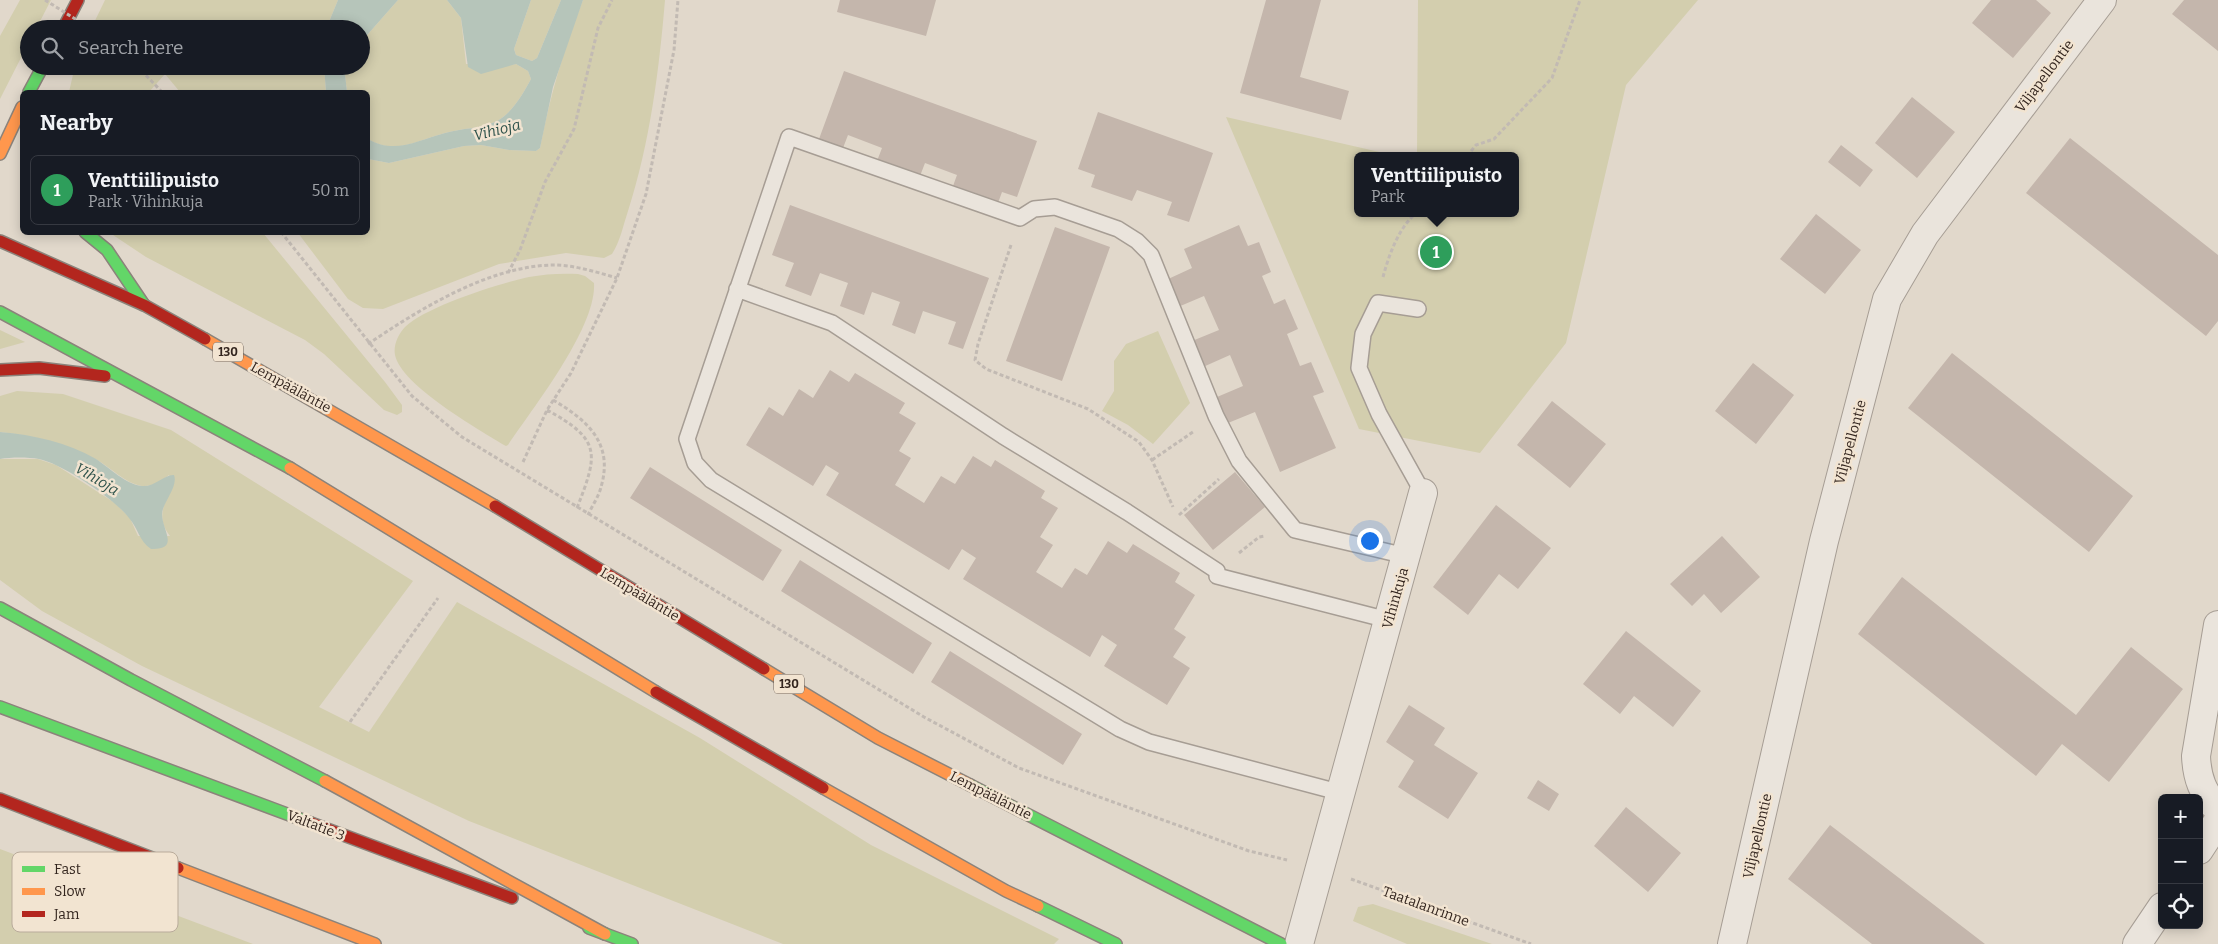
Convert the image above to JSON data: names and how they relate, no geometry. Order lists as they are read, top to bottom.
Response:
{
  "streets": {
    "main road": ["130", "Lempääläntie", "Valtatie 3"],
    "street": ["Viljapellontie", "Vihinkuja"],
    "path": ["Taatalanrinne"]
  },
  "crossings": [
    ["130", "Lempääläntie"],
    ["Vihinkuja", "Taatalanrinne"]
  ],
  "water": ["Vihioja"],
  "legend": ["Fast", "Slow", "Jam"],
  "page": {
    "search": "Search here",
    "heading": "Nearby",
    "popup": ["Venttiilipuisto", "Park"],
    "list": [
      {
        "mark": "1",
        "name": "Venttiilipuisto",
        "note": "Park · Vihinkuja",
        "value": "50 m"
      }
    ],
    "pins": "1",
    "map_buttons": ["+", "−"]
  }
}
